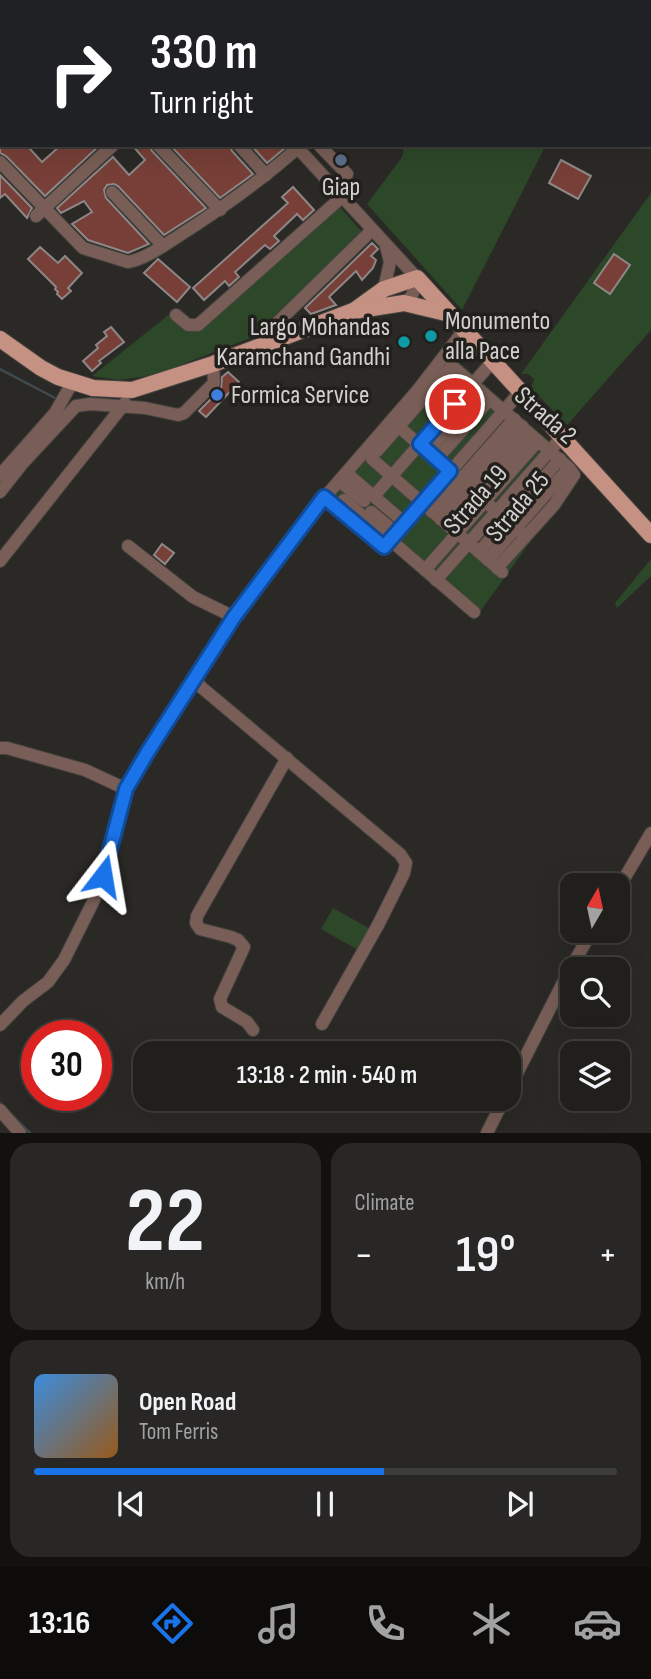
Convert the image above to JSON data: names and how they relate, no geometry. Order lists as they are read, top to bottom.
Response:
{
  "streets": {
    "street": ["Strada 2", "Strada 19", "Strada 25"]
  },
  "crossings": [
    ["Strada 2", "Strada 19"],
    ["Strada 2", "Strada 25"],
    ["Strada 19", "Strada 25"]
  ],
  "places": [
    "Giap",
    "Monumento alla Pace",
    "Largo Mohandas Karamchand Gandhi",
    "Formica Service"
  ],
  "north": "top",
  "page": {
    "turn": ["330 m", "Turn right"],
    "limit": "30",
    "trip": "13:18 · 2 min · 540 m",
    "tile": [
      ["22", "km/h"],
      "Climate"
    ],
    "heat": ["−", "19°", "+"],
    "song": ["Open Road", "Tom Ferris"],
    "tabs": "13:16"
  }
}
